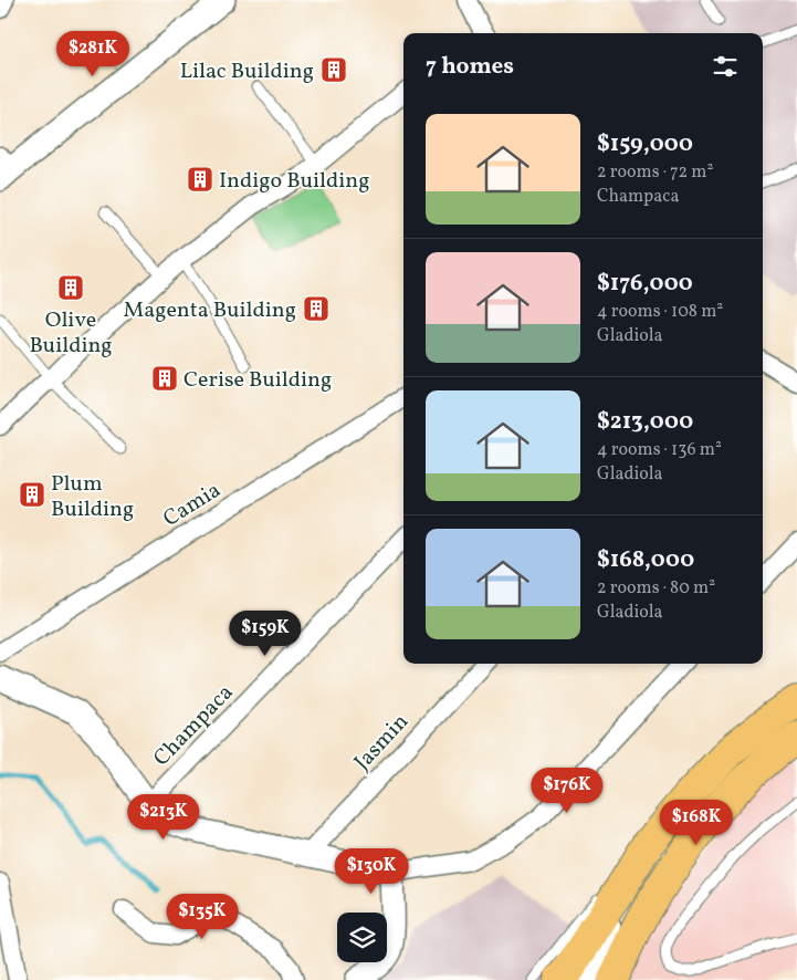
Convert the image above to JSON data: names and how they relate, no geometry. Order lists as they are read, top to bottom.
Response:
{
  "streets": {
    "street": ["Camia", "Champaca", "Jasmin"]
  },
  "places": {
    "building": [
      "Lilac Building",
      "Indigo Building",
      "Olive Building",
      "Magenta Building",
      "Cerise Building",
      "Plum Building"
    ]
  },
  "page": {
    "price": [
      "$281K",
      "$159K",
      "$176K",
      "$213K",
      "$168K",
      "$130K",
      "$135K"
    ],
    "heading": "7 homes",
    "list": [
      {
        "name": "$159,000",
        "note": "2 rooms · 72 m² · Champaca"
      },
      {
        "name": "$176,000",
        "note": "4 rooms · 108 m² · Gladiola"
      },
      {
        "name": "$213,000",
        "note": "4 rooms · 136 m² · Gladiola"
      },
      {
        "name": "$168,000",
        "note": "2 rooms · 80 m² · Gladiola"
      }
    ]
  }
}
